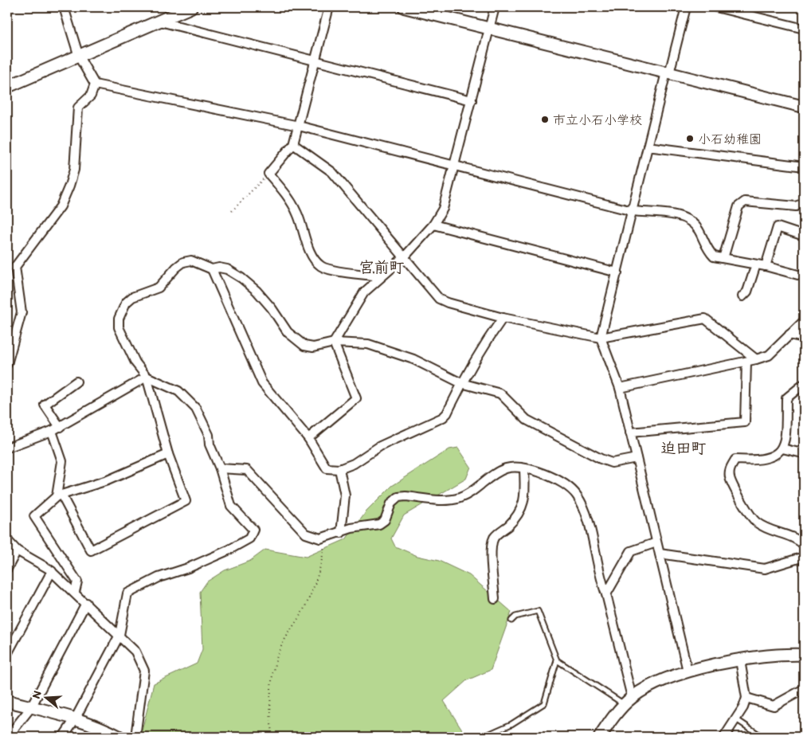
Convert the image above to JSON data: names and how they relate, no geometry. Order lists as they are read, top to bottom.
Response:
{
  "districts": ["宮前町", "迫田町"],
  "places": ["市立小石小学校", "小石幼稚園"],
  "north": "left"
}
